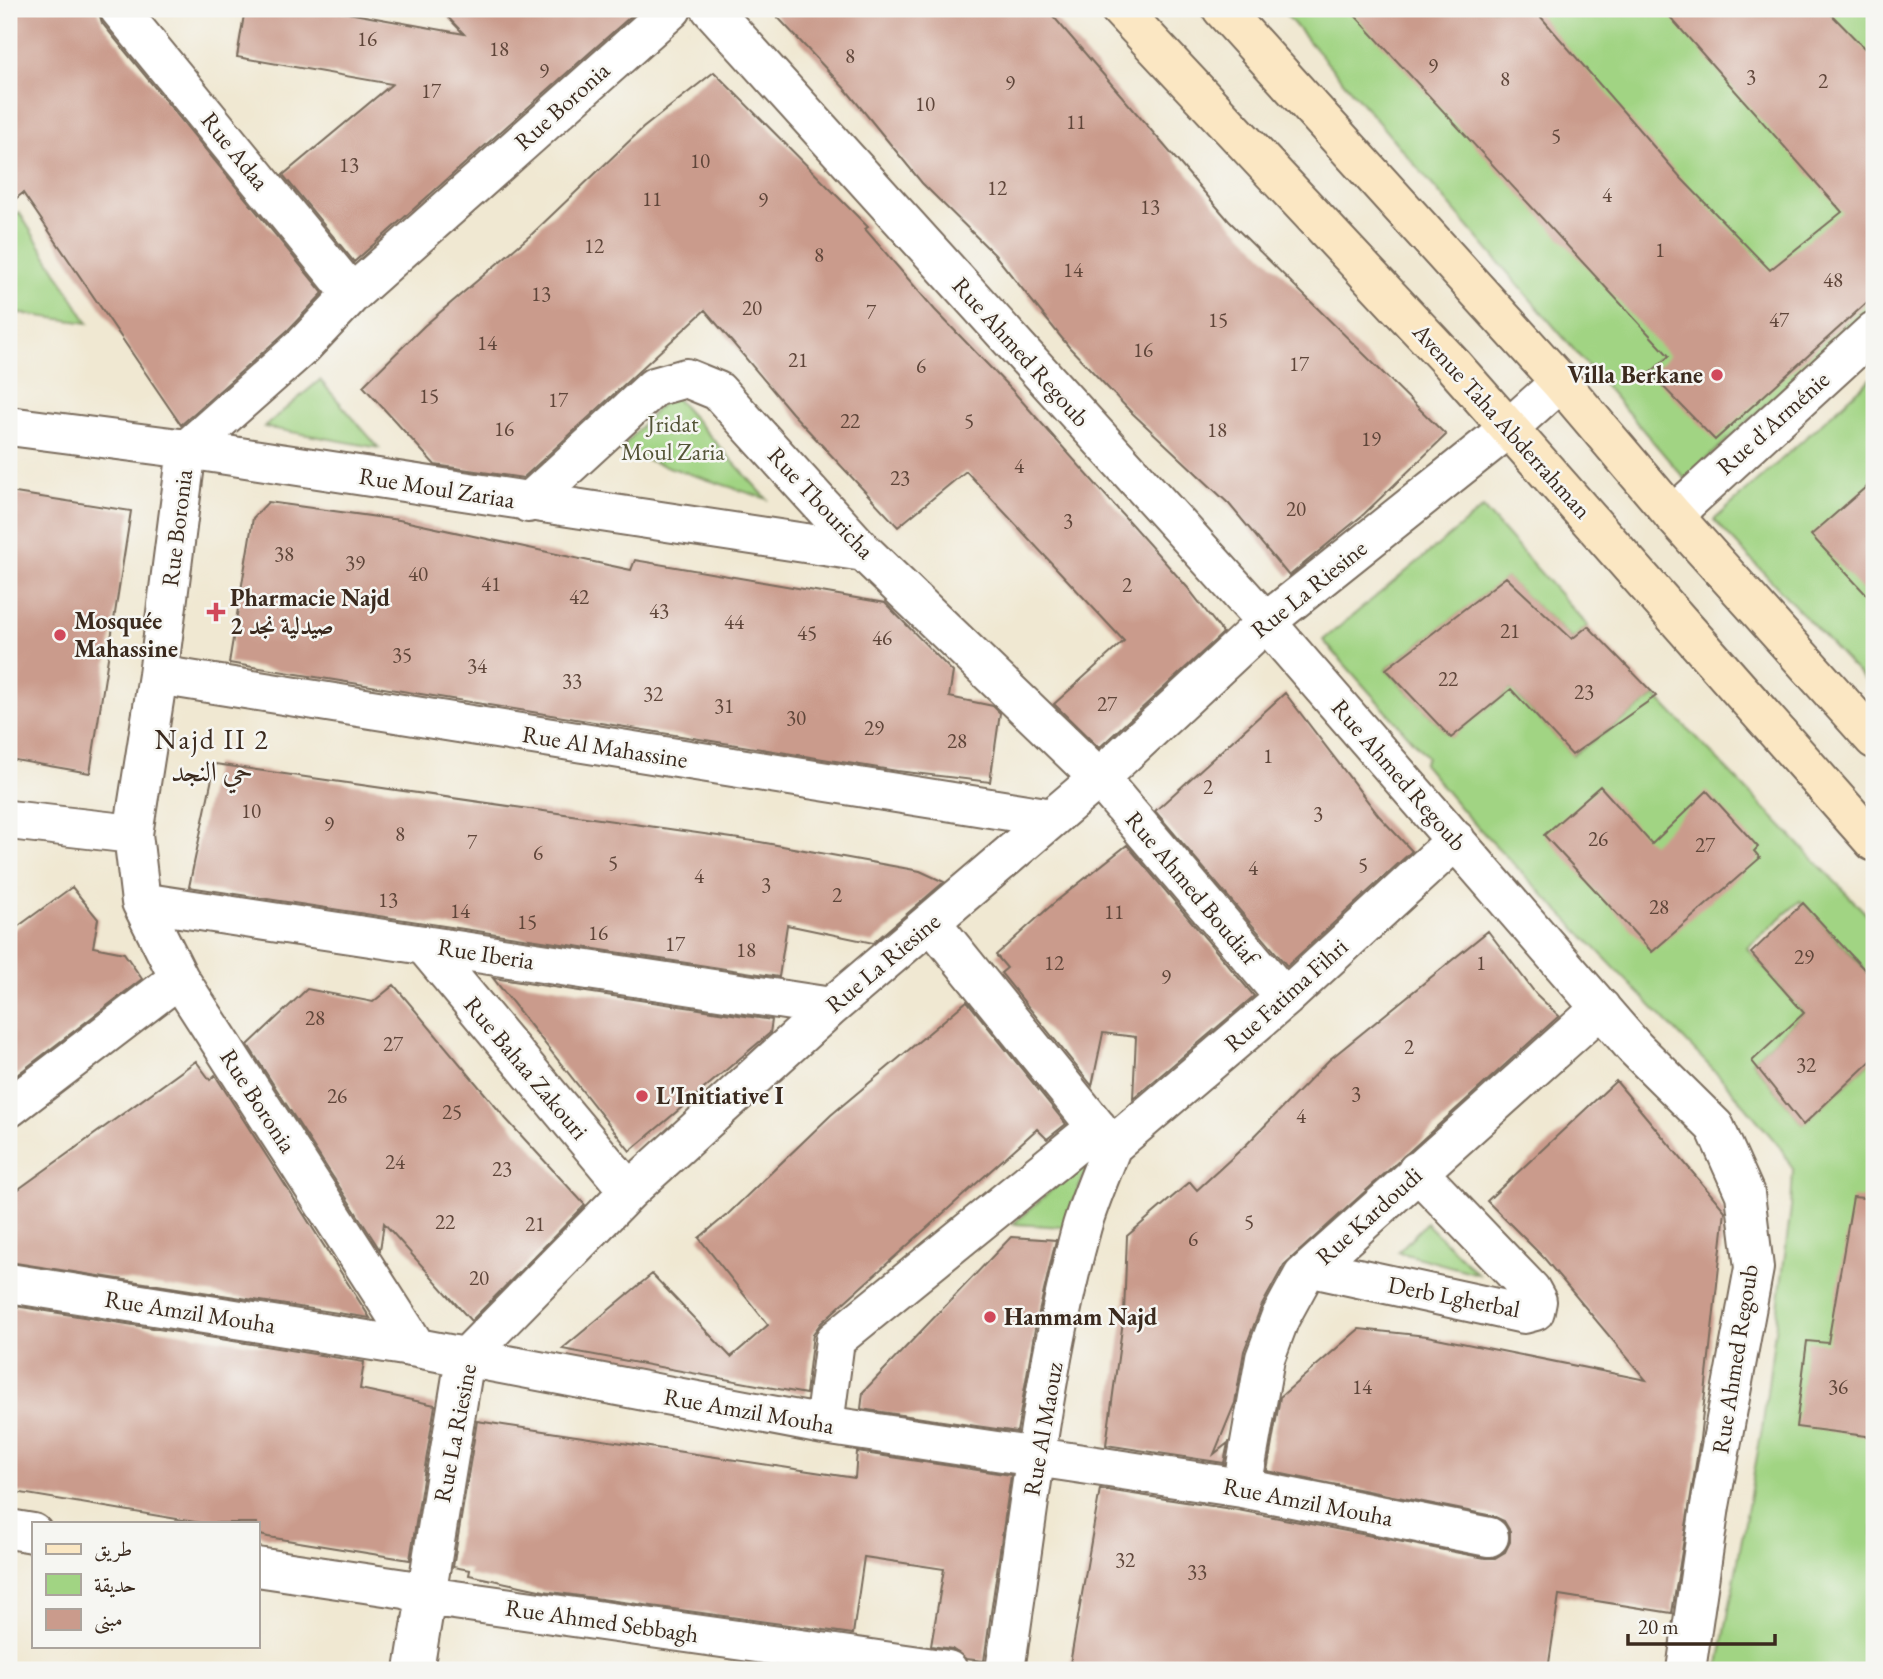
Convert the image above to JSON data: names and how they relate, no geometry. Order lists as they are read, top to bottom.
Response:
{
  "streets": {
    "street": [
      "Rue Boronia",
      "Rue Adaa",
      "Rue Ahmed Regoub",
      "Avenue Taha Abderrahman",
      "Rue d'Arménie",
      "Rue Moul Zariaa",
      "Rue Tbouricha",
      "Rue La Riesine",
      "Rue Al Mahassine",
      "Rue Ahmed Boudiaf",
      "Rue Iberia",
      "Rue Fatima Fihri",
      "Rue Bahaa Zakouri",
      "Rue Kardoudi",
      "Derb Lgherbal",
      "Rue Amzil Mouha",
      "Rue Al Maouz",
      "Rue Ahmed Sebbagh"
    ]
  },
  "crossings": [
    ["Rue Boronia", "Rue Adaa"],
    ["Rue Boronia", "Rue Moul Zariaa"],
    ["Rue Boronia", "Rue Al Mahassine"],
    ["Rue Boronia", "Rue Iberia"],
    ["Rue Boronia", "Rue Amzil Mouha"],
    ["Rue Ahmed Regoub", "Rue La Riesine"],
    ["Rue Ahmed Regoub", "Rue Fatima Fihri"],
    ["Rue Ahmed Regoub", "Rue Kardoudi"],
    ["Avenue Taha Abderrahman", "Rue La Riesine"],
    ["Rue Moul Zariaa", "Rue Tbouricha"],
    ["Rue Tbouricha", "Rue La Riesine"],
    ["Rue Tbouricha", "Rue Ahmed Boudiaf"],
    ["Rue La Riesine", "Rue Al Mahassine"],
    ["Rue La Riesine", "Rue Ahmed Boudiaf"],
    ["Rue La Riesine", "Rue Iberia"],
    ["Rue La Riesine", "Rue Bahaa Zakouri"],
    ["Rue La Riesine", "Rue Amzil Mouha"],
    ["Rue La Riesine", "Rue Ahmed Sebbagh"],
    ["Rue Ahmed Boudiaf", "Rue Fatima Fihri"],
    ["Rue Iberia", "Rue Bahaa Zakouri"],
    ["Rue Fatima Fihri", "Rue Amzil Mouha"],
    ["Rue Fatima Fihri", "Rue Al Maouz"],
    ["Rue Kardoudi", "Derb Lgherbal"],
    ["Rue Kardoudi", "Rue Amzil Mouha"],
    ["Rue Amzil Mouha", "Rue Al Maouz"]
  ],
  "districts": ["Najd II 2 حي النجد"],
  "parks": ["Jridat Moul Zaria"],
  "places": {
    "other": [
      "Villa Berkane",
      "Mosquée Mahassine",
      "L'Initiative I",
      "Hammam Najd"
    ],
    "health": ["Pharmacie Najd 2 صيدلية نجد"]
  },
  "house_numbers": [
    "16",
    "18",
    "8",
    "9",
    "9",
    "3",
    "8",
    "2",
    "9",
    "17",
    "10",
    "11",
    "5",
    "10",
    "13",
    "12",
    "4",
    "11",
    "9",
    "13",
    "12",
    "1",
    "8",
    "14",
    "48",
    "13",
    "20",
    "7",
    "15",
    "47",
    "14",
    "16",
    "21",
    "17",
    "6",
    "15",
    "17",
    "22",
    "5",
    "16",
    "18",
    "19",
    "4",
    "23",
    "20",
    "3",
    "38",
    "39",
    "40",
    "41",
    "2",
    "42",
    "43",
    "44",
    "21",
    "45",
    "46",
    "35",
    "34",
    "22",
    "33",
    "23",
    "32",
    "27",
    "31",
    "30",
    "29",
    "28",
    "1",
    "2",
    "10",
    "3",
    "9",
    "8",
    "26",
    "7",
    "27",
    "6",
    "5",
    "5",
    "4",
    "4",
    "3",
    "2",
    "13",
    "28",
    "14",
    "11",
    "15",
    "16",
    "17",
    "18",
    "29",
    "12",
    "1",
    "9",
    "28",
    "27",
    "2",
    "32",
    "3",
    "26",
    "25",
    "4",
    "24",
    "23",
    "22",
    "5",
    "21",
    "6",
    "20",
    "14",
    "36",
    "32",
    "33"
  ],
  "legend": ["طريق", "حديقة", "مبنى"],
  "scale_bar": "20 m"
}
